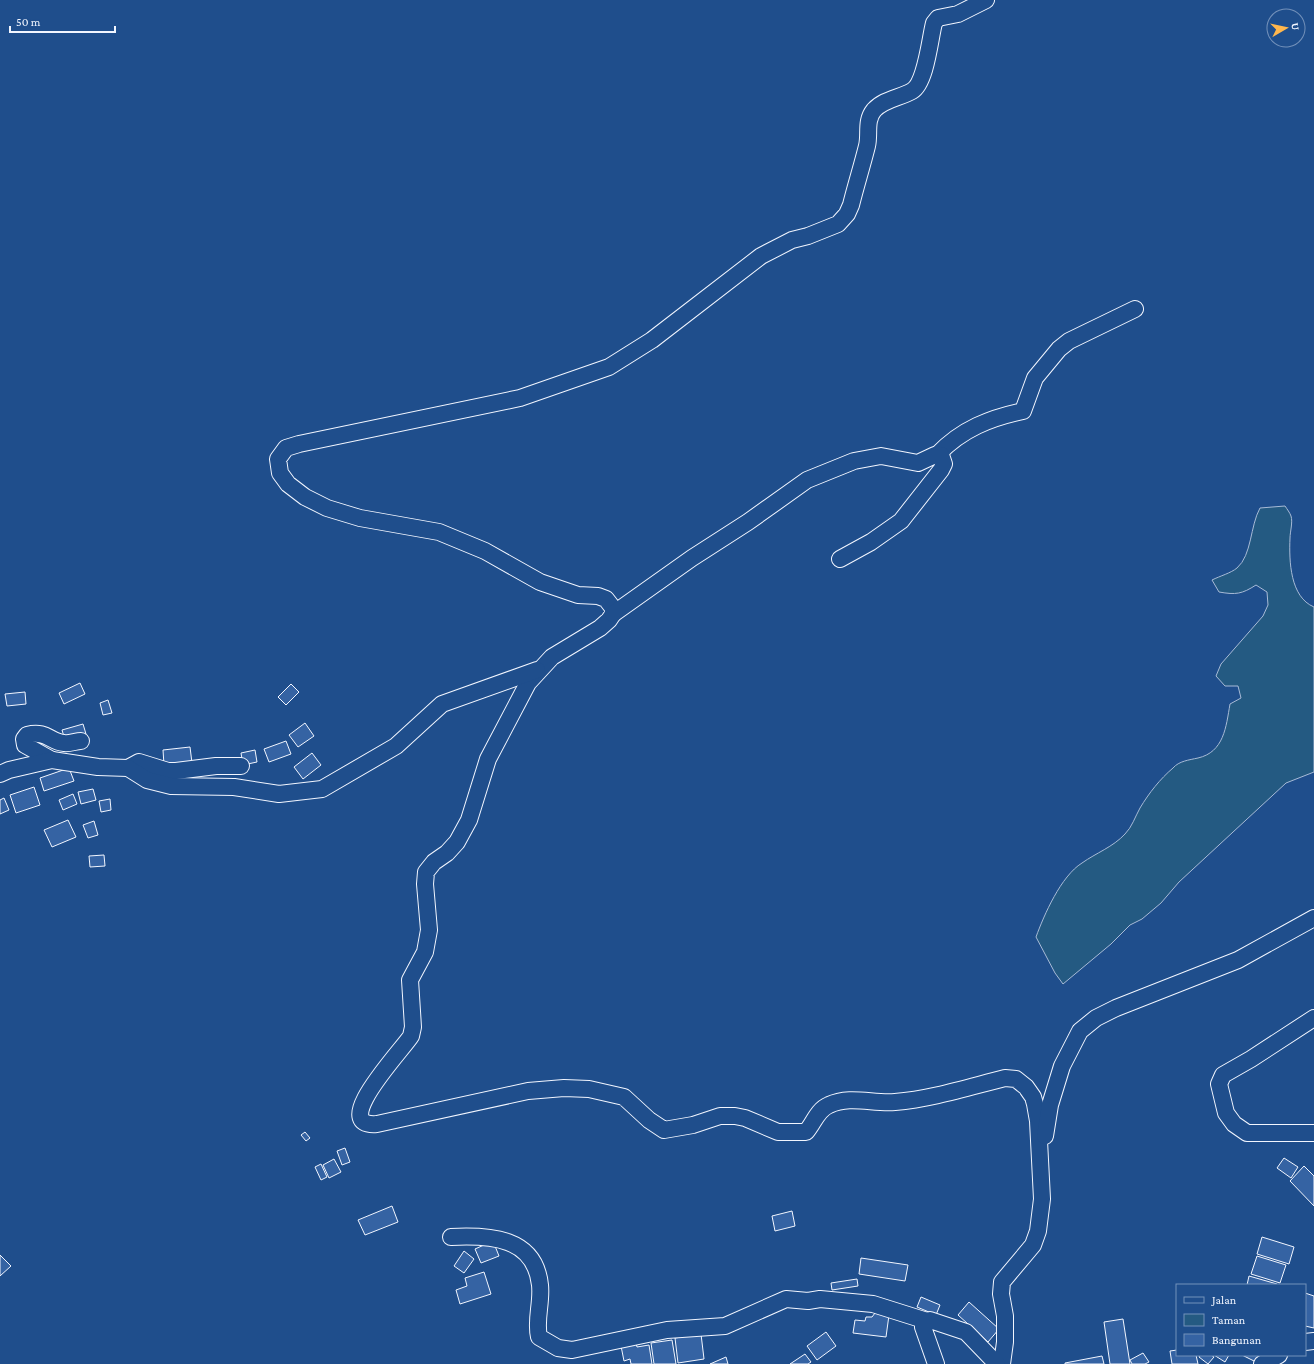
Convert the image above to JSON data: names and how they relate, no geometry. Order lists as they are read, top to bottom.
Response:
{
  "legend": ["Jalan", "Taman", "Bangunan"],
  "scale_bar": "50 m",
  "north": "right"
}
